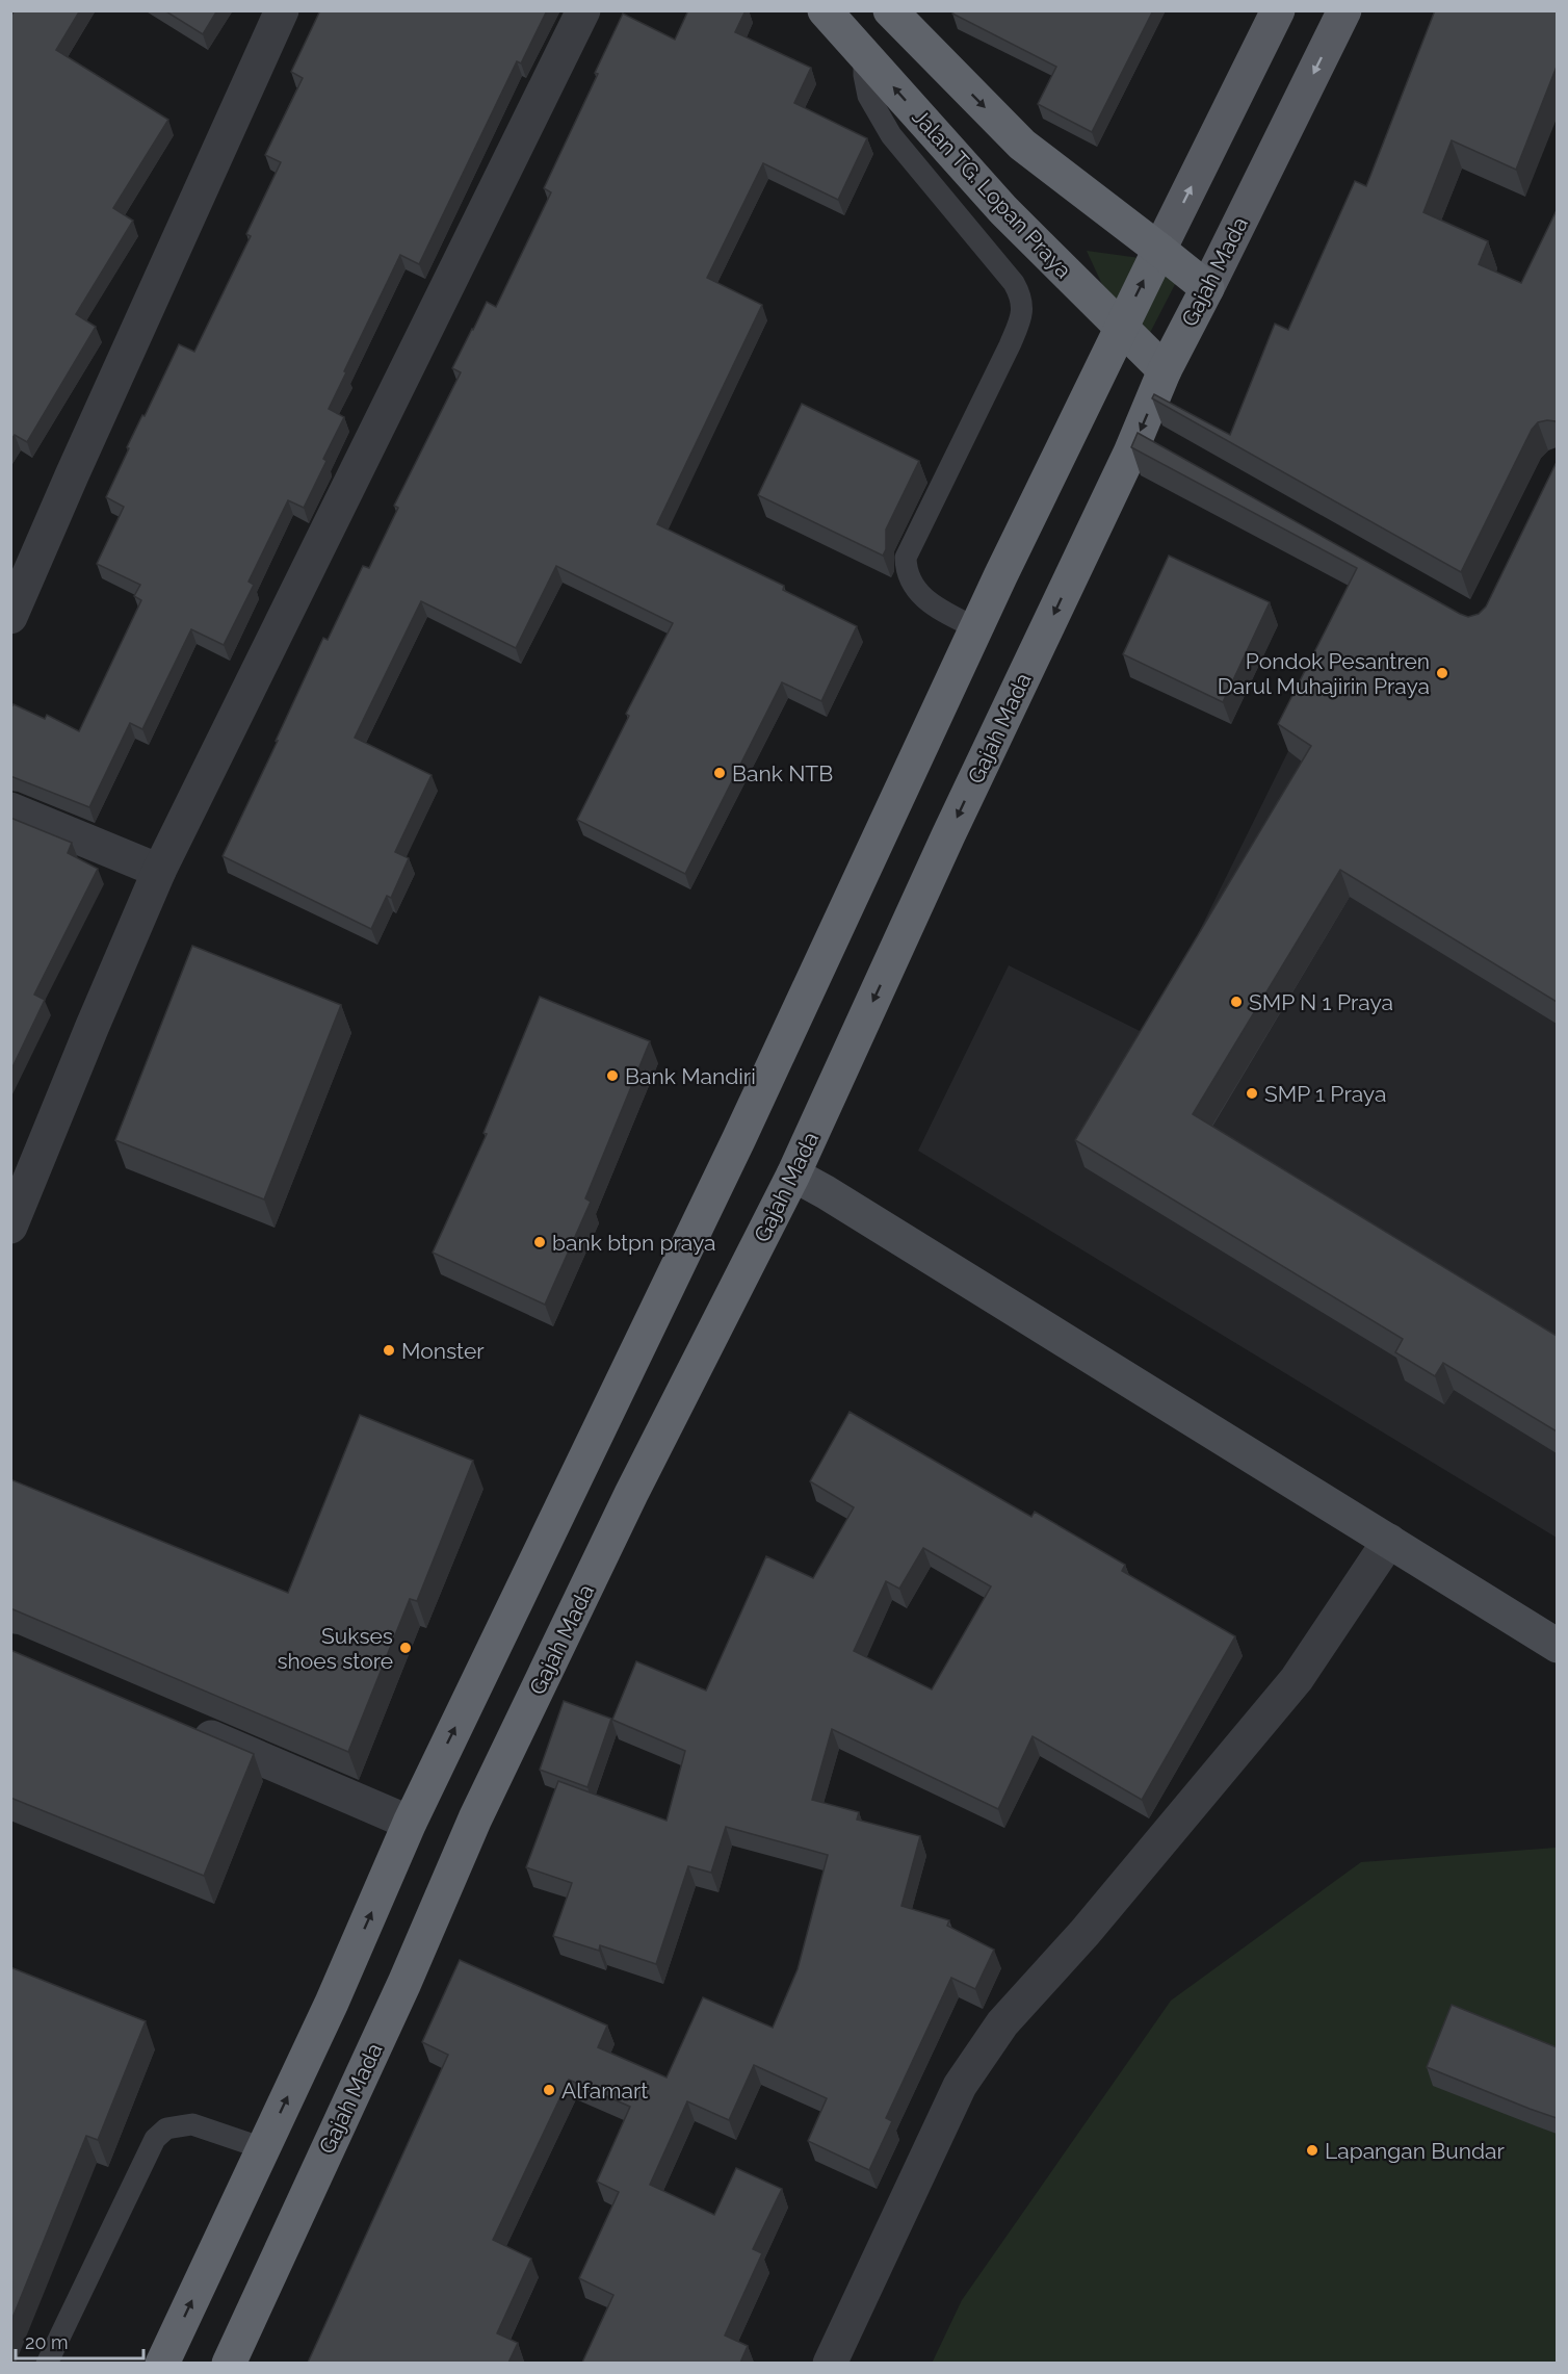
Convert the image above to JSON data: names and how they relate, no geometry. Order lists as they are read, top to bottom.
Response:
{
  "streets": {
    "highway": ["Jalan TG. Lopan Praya", "Gajah Mada"]
  },
  "crossings": [
    ["Jalan TG. Lopan Praya", "Gajah Mada"]
  ],
  "one_way": ["Gajah Mada"],
  "places": [
    "Pondok Pesantren Darul Muhajirin Praya",
    "Bank NTB",
    "SMP N 1 Praya",
    "Bank Mandiri",
    "SMP 1 Praya",
    "bank btpn praya",
    "Monster",
    "Sukses shoes store",
    "Alfamart",
    "Lapangan Bundar"
  ],
  "scale_bar": "20 m"
}
